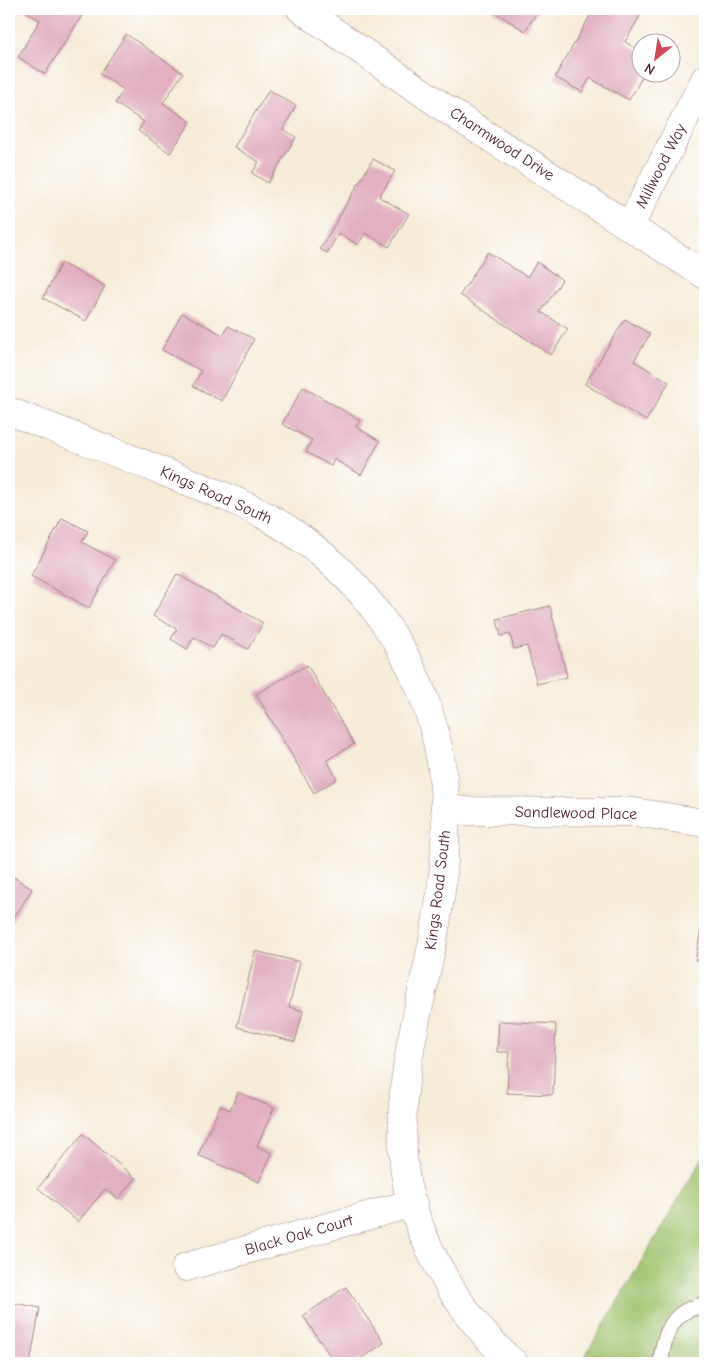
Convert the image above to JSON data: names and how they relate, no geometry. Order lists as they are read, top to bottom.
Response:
{
  "streets": {
    "street": [
      "Charmwood Drive",
      "Millwood Way",
      "Kings Road South",
      "Sandlewood Place",
      "Black Oak Court"
    ]
  },
  "crossings": [
    ["Charmwood Drive", "Millwood Way"],
    ["Kings Road South", "Sandlewood Place"],
    ["Kings Road South", "Black Oak Court"]
  ],
  "north": "bottom left"
}
